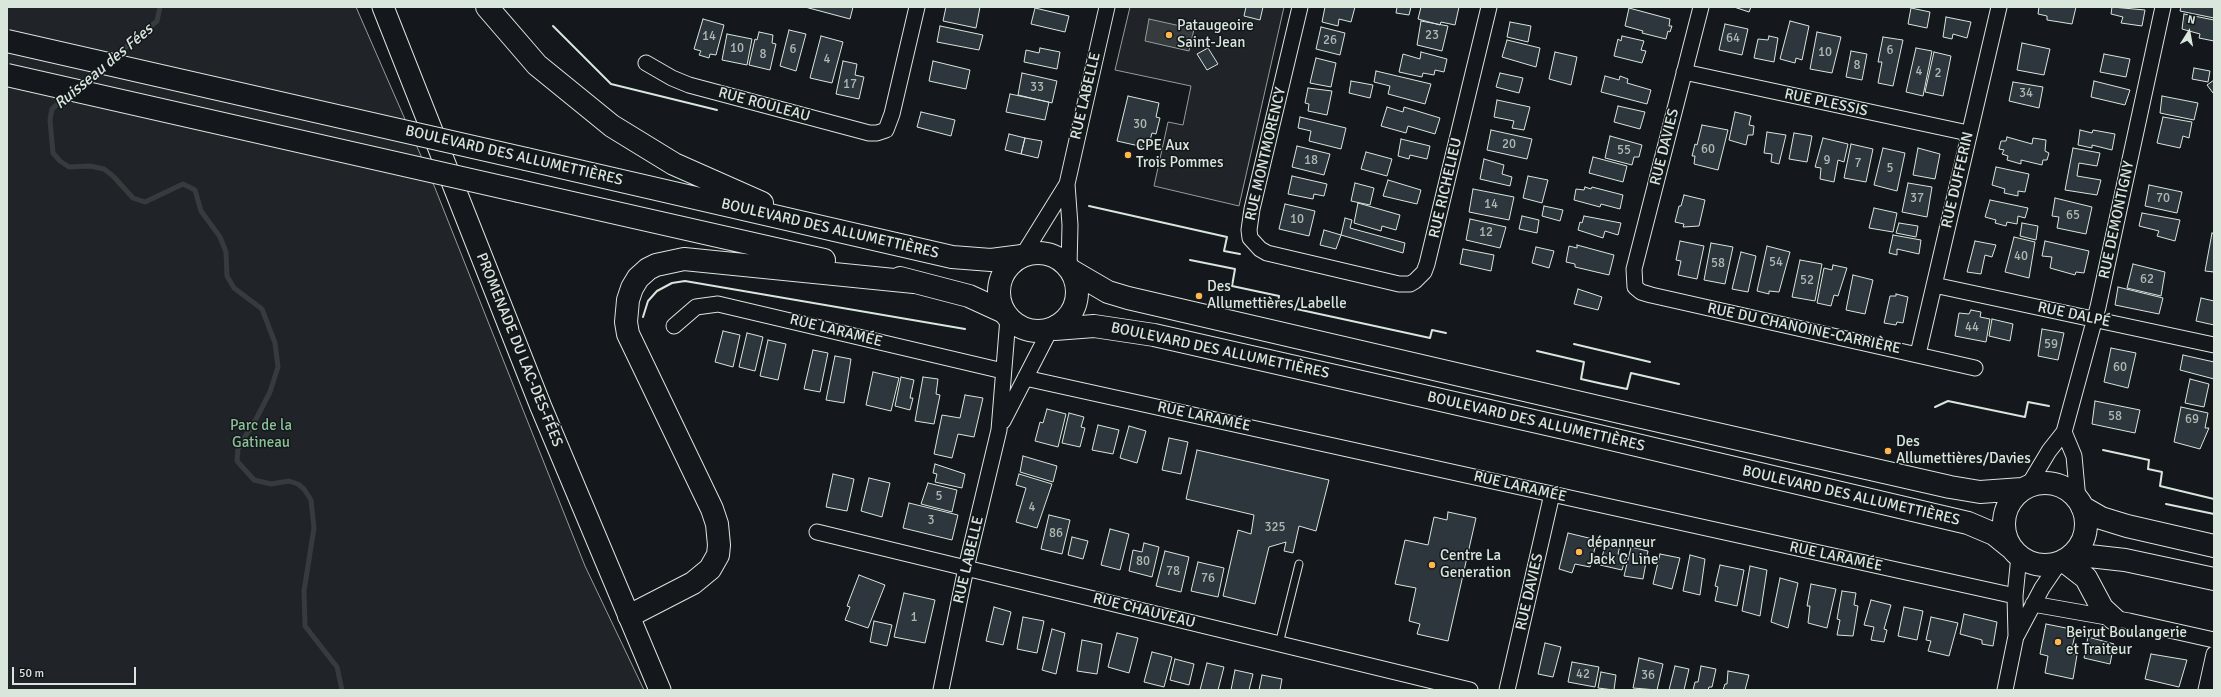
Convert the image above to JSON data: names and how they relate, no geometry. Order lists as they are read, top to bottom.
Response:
{
  "streets": {
    "main road": ["BOULEVARD DES ALLUMETTIÈRES"],
    "street": [
      "RUE LABELLE",
      "RUE PLESSIS",
      "RUE ROULEAU",
      "RUE DAVIES",
      "RUE MONTMORENCY",
      "RUE DUFFERIN",
      "RUE RICHELIEU",
      "RUE DEMONTIGNY",
      "RUE DALPÉ",
      "RUE DU CHANOINE-CARRIÈRE",
      "RUE LARAMÉE",
      "PROMENADE DU LAC-DES-FÉES",
      "RUE CHAUVEAU"
    ]
  },
  "crossings": [
    ["RUE LABELLE", "BOULEVARD DES ALLUMETTIÈRES"],
    ["RUE LABELLE", "RUE LARAMÉE"],
    ["RUE LABELLE", "RUE CHAUVEAU"],
    ["RUE PLESSIS", "RUE DAVIES"],
    ["RUE PLESSIS", "RUE DUFFERIN"],
    ["RUE DAVIES", "RUE DU CHANOINE-CARRIÈRE"],
    ["RUE DAVIES", "RUE LARAMÉE"],
    ["RUE MONTMORENCY", "RUE RICHELIEU"],
    ["BOULEVARD DES ALLUMETTIÈRES", "RUE DEMONTIGNY"],
    ["RUE DUFFERIN", "RUE DALPÉ"],
    ["RUE DUFFERIN", "RUE DU CHANOINE-CARRIÈRE"],
    ["RUE DEMONTIGNY", "RUE DALPÉ"]
  ],
  "water": ["Ruisseau des Fées"],
  "parks": ["Parc de la Gatineau"],
  "places": [
    "Pataugeoire Saint-Jean",
    "CPE Aux Trois Pommes",
    "Des Allumettières/Labelle",
    "Des Allumettières/Davies",
    "dépanneur Jack C Line",
    "Centre La Generation",
    "Beirut Boulangerie et Traiteur"
  ],
  "house_numbers": [
    "23",
    "14",
    "64",
    "26",
    "10",
    "6",
    "6",
    "10",
    "8",
    "4",
    "8",
    "4",
    "2",
    "17",
    "33",
    "34",
    "30",
    "20",
    "60",
    "55",
    "18",
    "9",
    "7",
    "5",
    "37",
    "70",
    "14",
    "65",
    "10",
    "12",
    "40",
    "54",
    "58",
    "62",
    "52",
    "44",
    "59",
    "60",
    "58",
    "69",
    "5",
    "4",
    "3",
    "325",
    "86",
    "80",
    "78",
    "76",
    "1",
    "42",
    "36"
  ],
  "scale_bar": "50 m",
  "north": "top"
}
